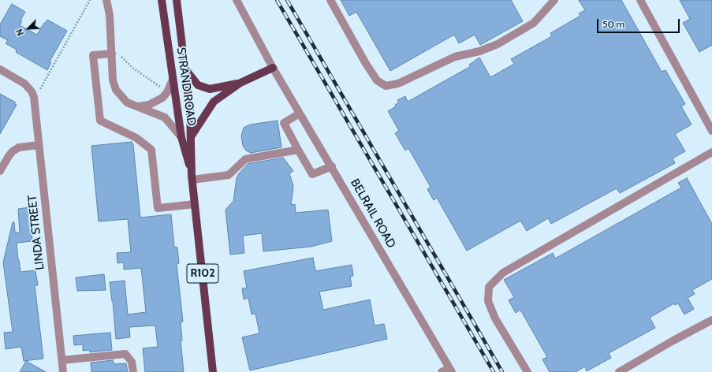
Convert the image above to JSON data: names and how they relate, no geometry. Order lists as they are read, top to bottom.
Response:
{
  "streets": {
    "main road": ["STRAND ROAD", "R102"],
    "street": ["BELRAIL ROAD", "LINDA STREET"]
  },
  "scale_bar": "50 m",
  "north": "bottom left"
}
